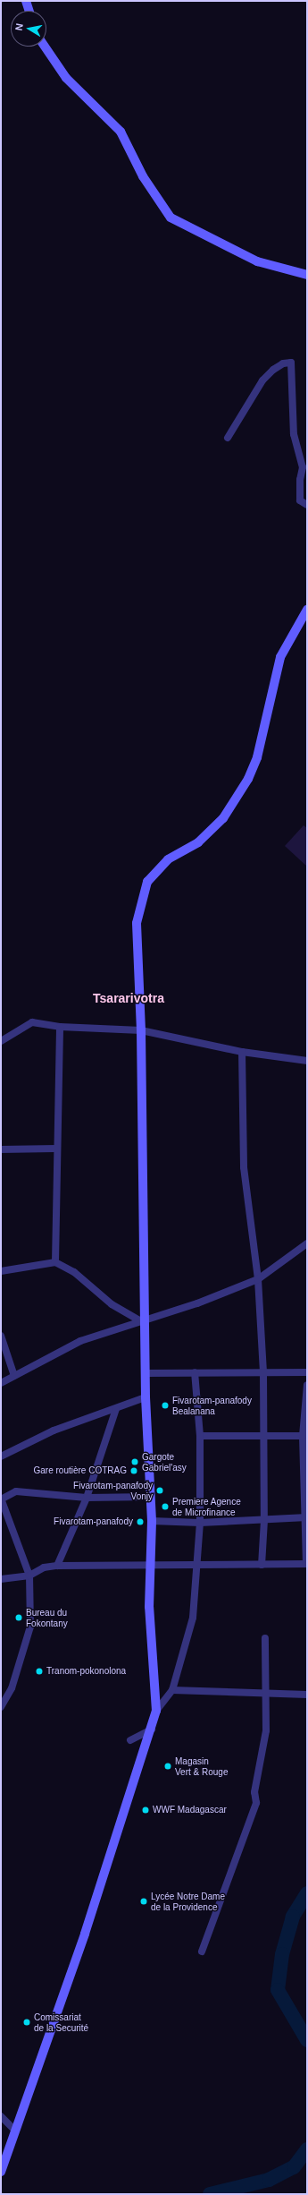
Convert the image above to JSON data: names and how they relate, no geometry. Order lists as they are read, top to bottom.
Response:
{
  "districts": ["Tsararivotra"],
  "places": [
    "Fivarotam-panafody Bealanana",
    "Gargote Gabriel'asy",
    "Gare routière COTRAG",
    "Fivarotam-panafody Vonjy",
    "Premiere Agence de Microfinance",
    "Fivarotam-panafody",
    "Bureau du Fokontany",
    "Tranom-pokonolona",
    "Magasin Vert & Rouge",
    "WWF Madagascar",
    "Lycée Notre Dame de la Providence",
    "Comissariat de la Securité"
  ],
  "north": "left"
}
